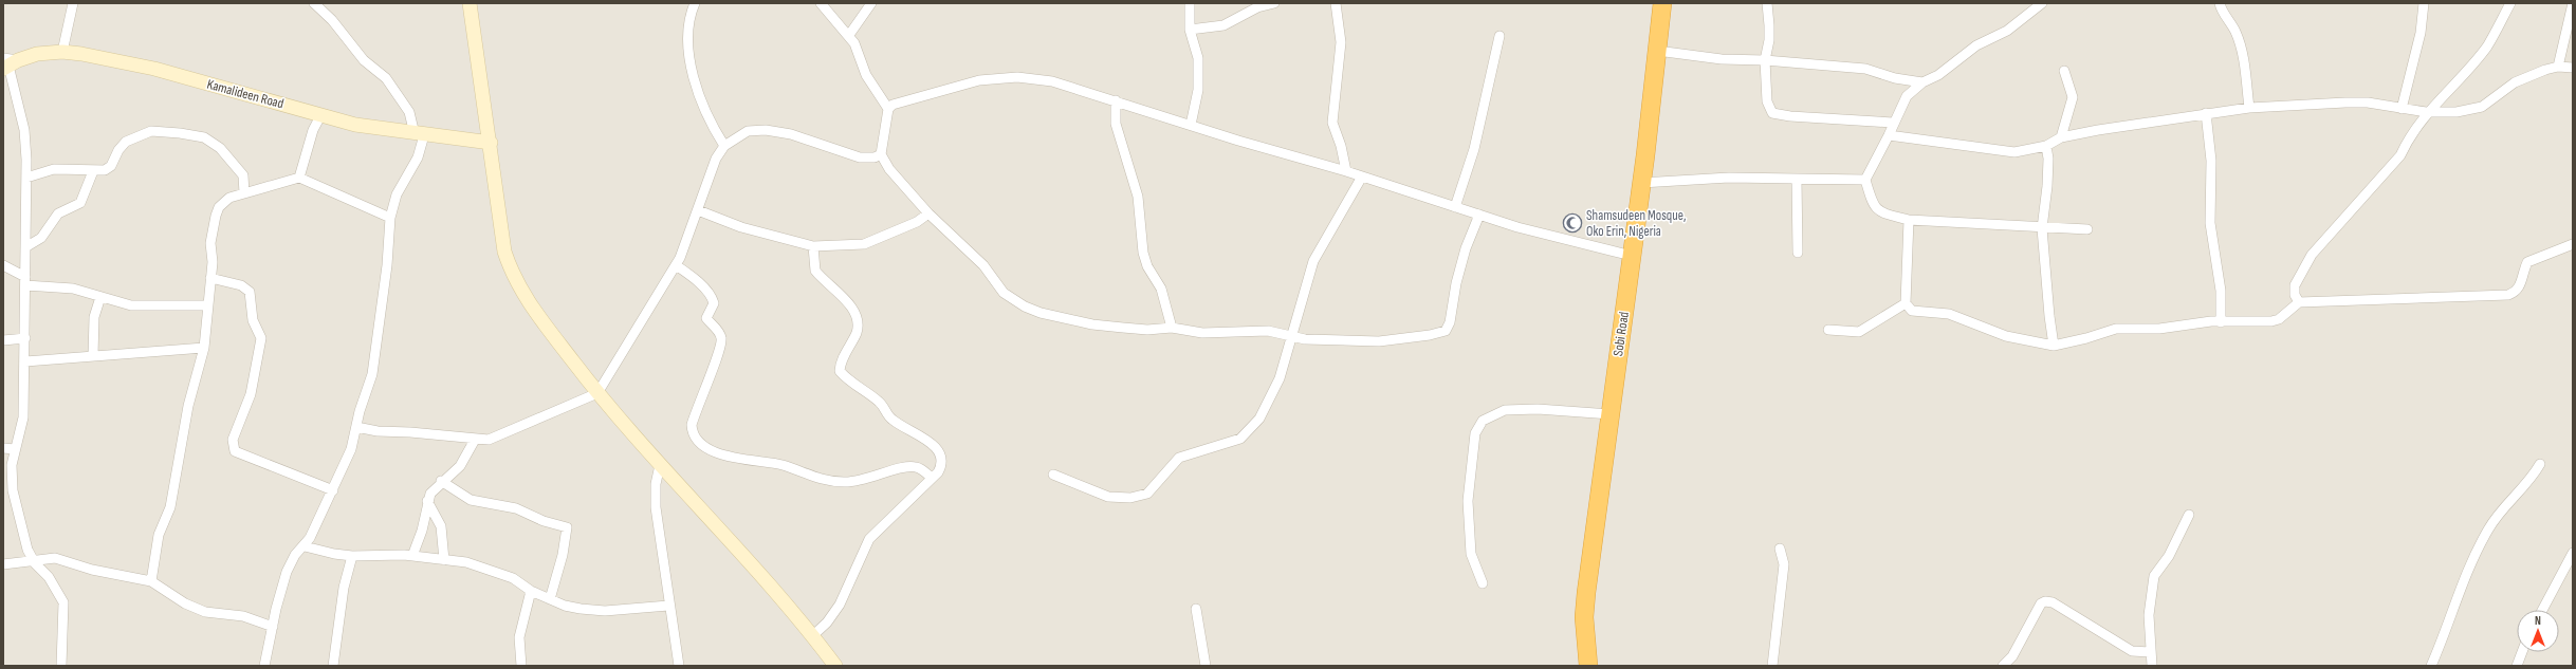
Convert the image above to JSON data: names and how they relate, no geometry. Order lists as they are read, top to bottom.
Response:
{
  "streets": {
    "highway": ["Sobi Road"],
    "street": ["Kamalideen Road"]
  },
  "places": {
    "mosque": ["Shamsudeen Mosque, Oko Erin, Nigeria"]
  },
  "north": "top"
}
